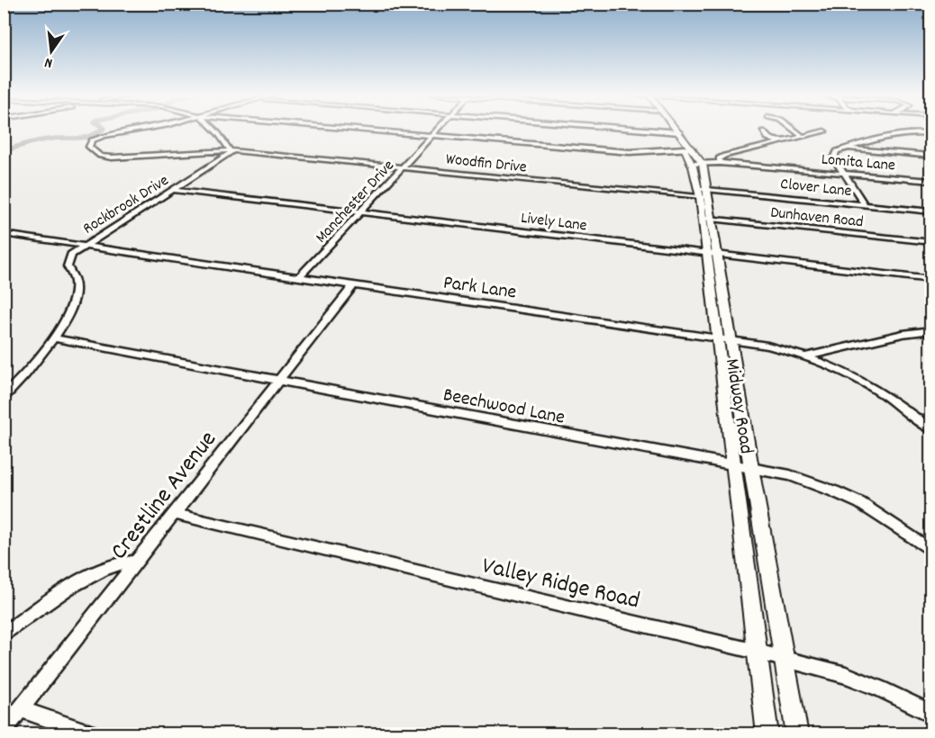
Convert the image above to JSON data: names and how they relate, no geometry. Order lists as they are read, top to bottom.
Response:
{
  "streets": {
    "main road": ["Midway Road"],
    "street": [
      "Lomita Lane",
      "Woodfin Drive",
      "Clover Lane",
      "Manchester Drive",
      "Rockbrook Drive",
      "Dunhaven Road",
      "Lively Lane",
      "Park Lane",
      "Beechwood Lane",
      "Crestline Avenue",
      "Valley Ridge Road"
    ]
  },
  "crossings": [
    ["Lomita Lane", "Midway Road"],
    ["Woodfin Drive", "Clover Lane"],
    ["Woodfin Drive", "Manchester Drive"],
    ["Woodfin Drive", "Rockbrook Drive"],
    ["Woodfin Drive", "Midway Road"],
    ["Clover Lane", "Midway Road"],
    ["Manchester Drive", "Lively Lane"],
    ["Manchester Drive", "Park Lane"],
    ["Rockbrook Drive", "Lively Lane"],
    ["Rockbrook Drive", "Park Lane"],
    ["Rockbrook Drive", "Beechwood Lane"],
    ["Dunhaven Road", "Midway Road"],
    ["Lively Lane", "Midway Road"],
    ["Park Lane", "Midway Road"],
    ["Park Lane", "Crestline Avenue"],
    ["Beechwood Lane", "Midway Road"],
    ["Beechwood Lane", "Crestline Avenue"],
    ["Midway Road", "Valley Ridge Road"],
    ["Crestline Avenue", "Valley Ridge Road"]
  ],
  "north": "bottom"
}
